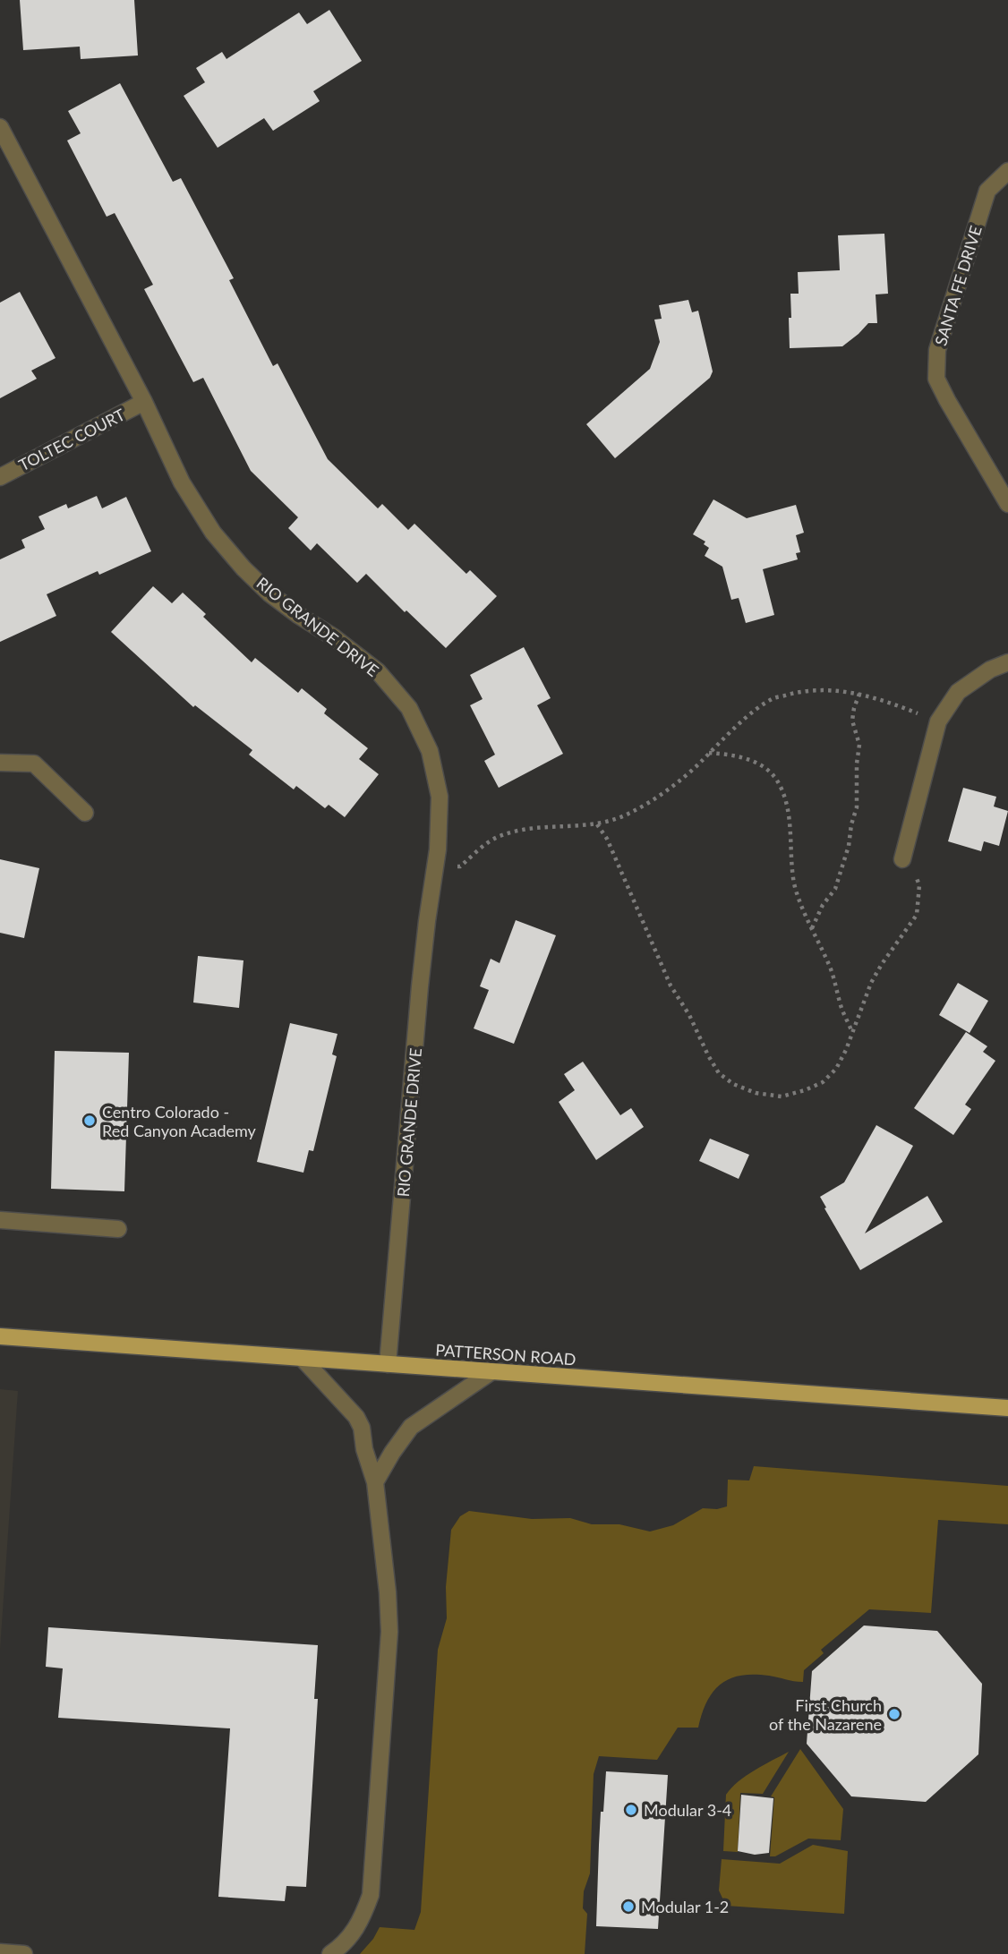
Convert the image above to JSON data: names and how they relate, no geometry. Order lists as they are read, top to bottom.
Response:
{
  "streets": {
    "main road": ["PATTERSON ROAD"],
    "street": ["SANTA FE DRIVE", "TOLTEC COURT", "RIO GRANDE DRIVE"]
  },
  "crossings": [
    ["TOLTEC COURT", "RIO GRANDE DRIVE"],
    ["RIO GRANDE DRIVE", "PATTERSON ROAD"]
  ],
  "places": [
    "Centro Colorado - Red Canyon Academy",
    "First Church of the Nazarene",
    "Modular 3-4",
    "Modular 1-2"
  ]
}
